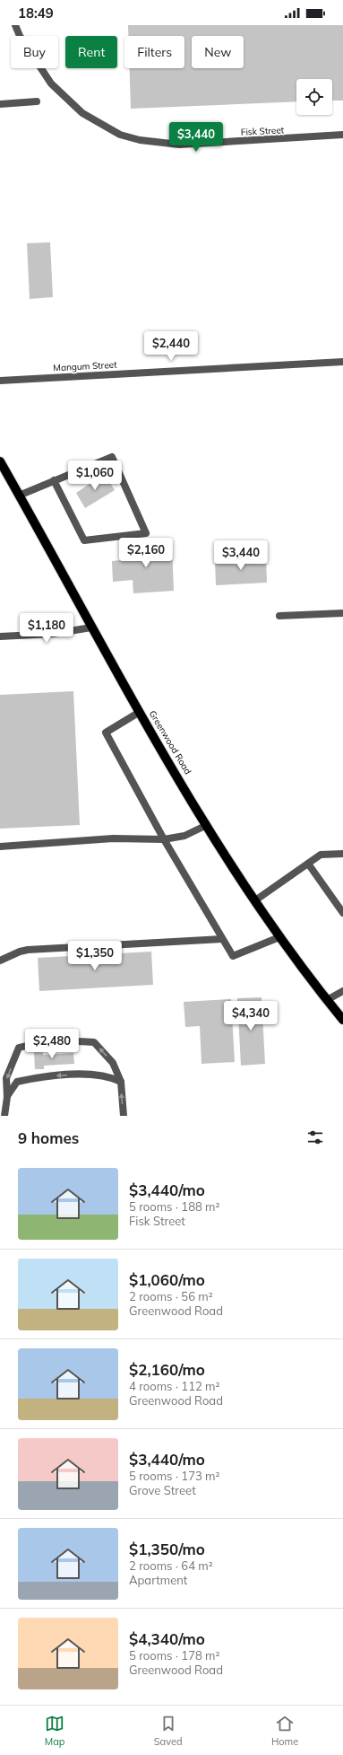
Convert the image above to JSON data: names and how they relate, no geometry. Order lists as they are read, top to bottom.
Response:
{
  "streets": {
    "main road": ["Greenwood Road"],
    "street": ["Fisk Street", "Mangum Street"]
  },
  "page": {
    "status": "18:49",
    "chip": [
      "Buy",
      "Rent",
      "Filters",
      "New"
    ],
    "price": [
      "$3,440",
      "$2,440",
      "$1,060",
      "$2,160",
      "$3,440",
      "$1,180",
      "$1,350",
      "$4,340",
      "$2,480"
    ],
    "heading": "9 homes",
    "list": [
      {
        "name": "$3,440/mo",
        "note": "5 rooms · 188 m² · Fisk Street"
      },
      {
        "name": "$1,060/mo",
        "note": "2 rooms · 56 m² · Greenwood Road"
      },
      {
        "name": "$2,160/mo",
        "note": "4 rooms · 112 m² · Greenwood Road"
      },
      {
        "name": "$3,440/mo",
        "note": "5 rooms · 173 m² · Grove Street"
      },
      {
        "name": "$1,350/mo",
        "note": "2 rooms · 64 m² · Apartment"
      },
      {
        "name": "$4,340/mo",
        "note": "5 rooms · 178 m² · Greenwood Road"
      }
    ],
    "tabs": ["Map", "Saved", "Home"]
  }
}
